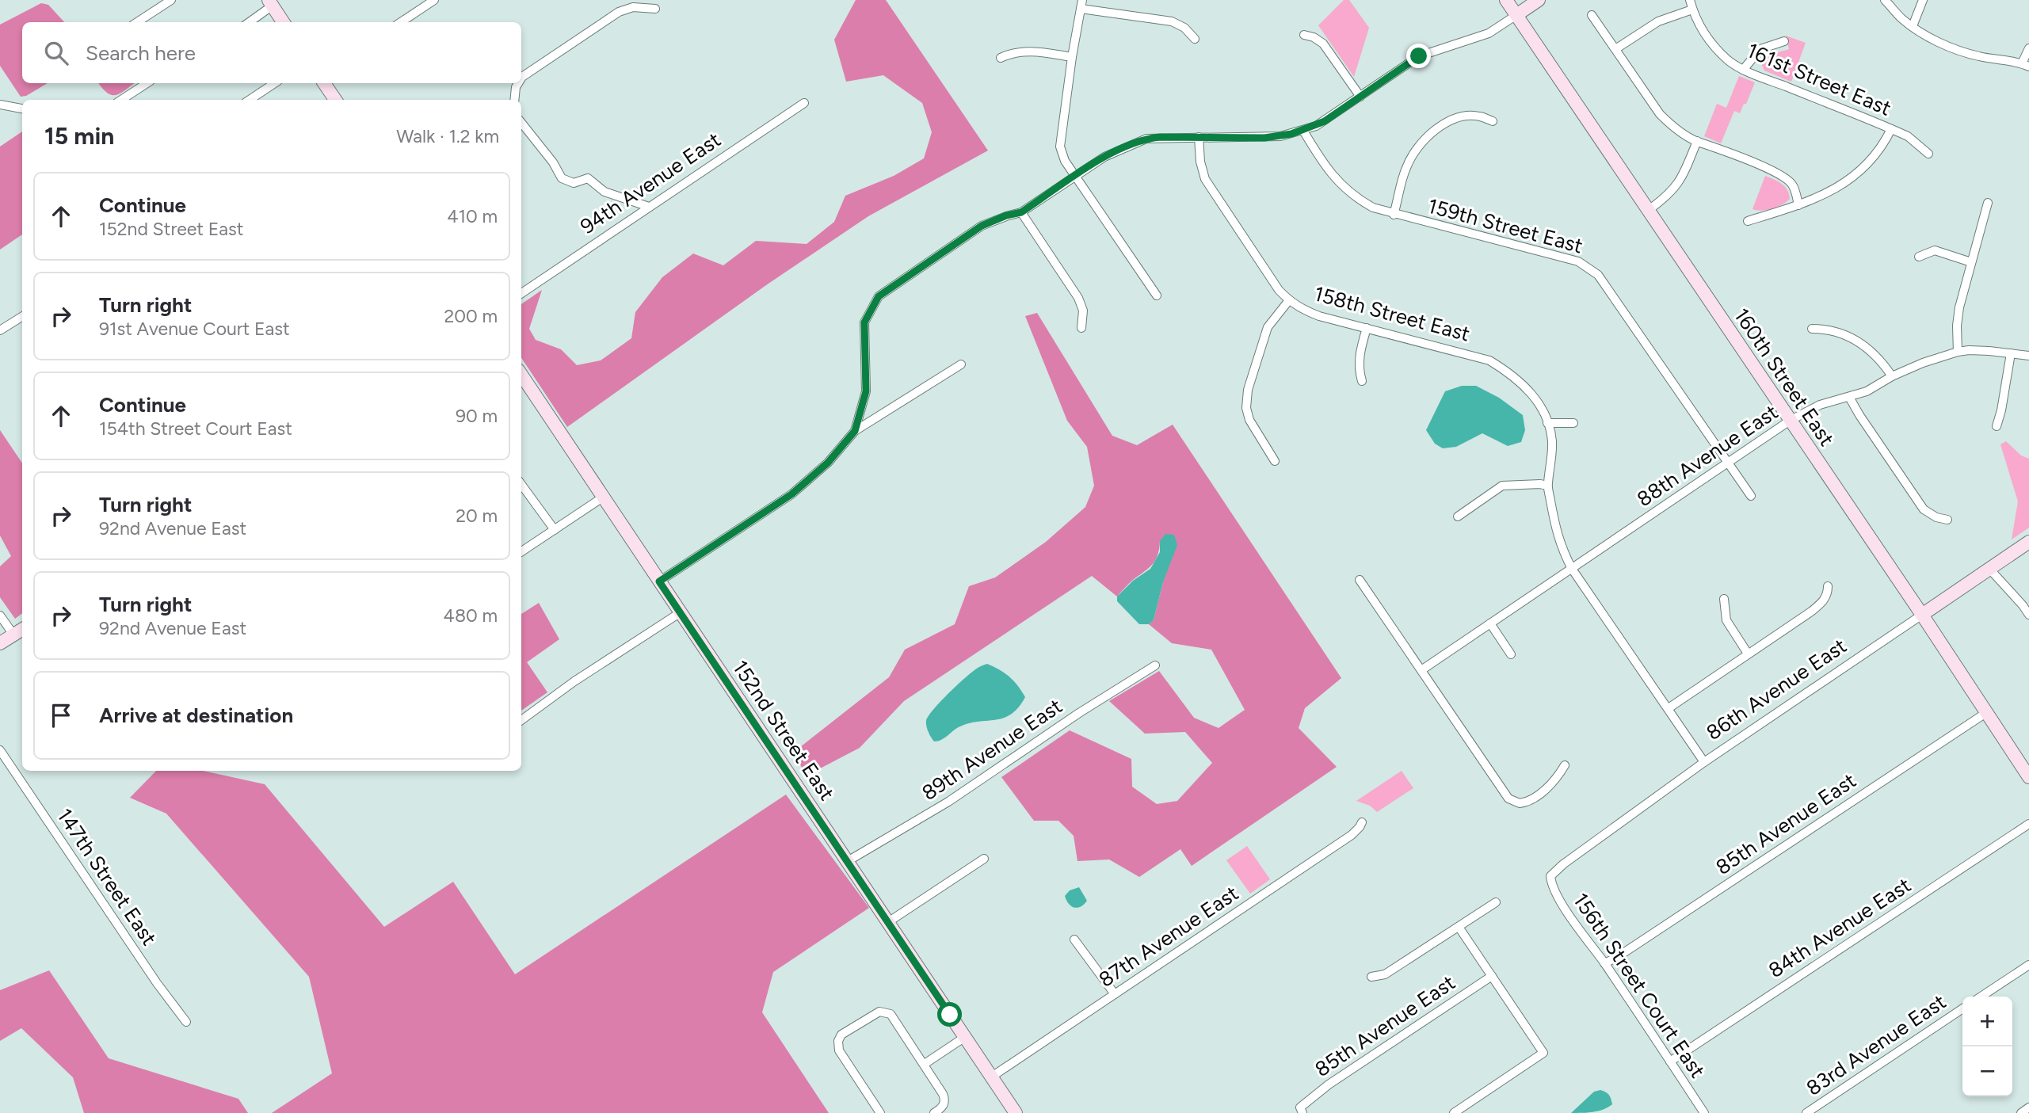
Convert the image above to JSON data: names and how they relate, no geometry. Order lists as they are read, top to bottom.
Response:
{
  "streets": {
    "street": [
      "161st Street East",
      "94th Avenue East",
      "159th Street East",
      "158th Street East",
      "160th Street East",
      "88th Avenue East",
      "86th Avenue East",
      "152nd Street East",
      "89th Avenue East",
      "85th Avenue East",
      "147th Street East",
      "84th Avenue East",
      "87th Avenue East",
      "156th Street Court East",
      "83rd Avenue East"
    ]
  },
  "crossings": [
    ["159th Street East", "88th Avenue East"],
    ["158th Street East", "88th Avenue East"],
    ["158th Street East", "86th Avenue East"],
    ["160th Street East", "88th Avenue East"],
    ["160th Street East", "86th Avenue East"],
    ["160th Street East", "85th Avenue East"],
    ["86th Avenue East", "156th Street Court East"],
    ["152nd Street East", "89th Avenue East"],
    ["152nd Street East", "87th Avenue East"],
    ["85th Avenue East", "156th Street Court East"],
    ["84th Avenue East", "156th Street Court East"]
  ],
  "page": {
    "search": "Search here",
    "heading": ["15 min", "Walk · 1.2 km"],
    "list": [
      ["Continue", "152nd Street East", "410 m"],
      ["Turn right", "91st Avenue Court East", "200 m"],
      ["Continue", "154th Street Court East", "90 m"],
      ["Turn right", "92nd Avenue East", "20 m"],
      ["Turn right", "92nd Avenue East", "480 m"],
      "Arrive at destination"
    ],
    "map_buttons": ["+", "−"]
  }
}
